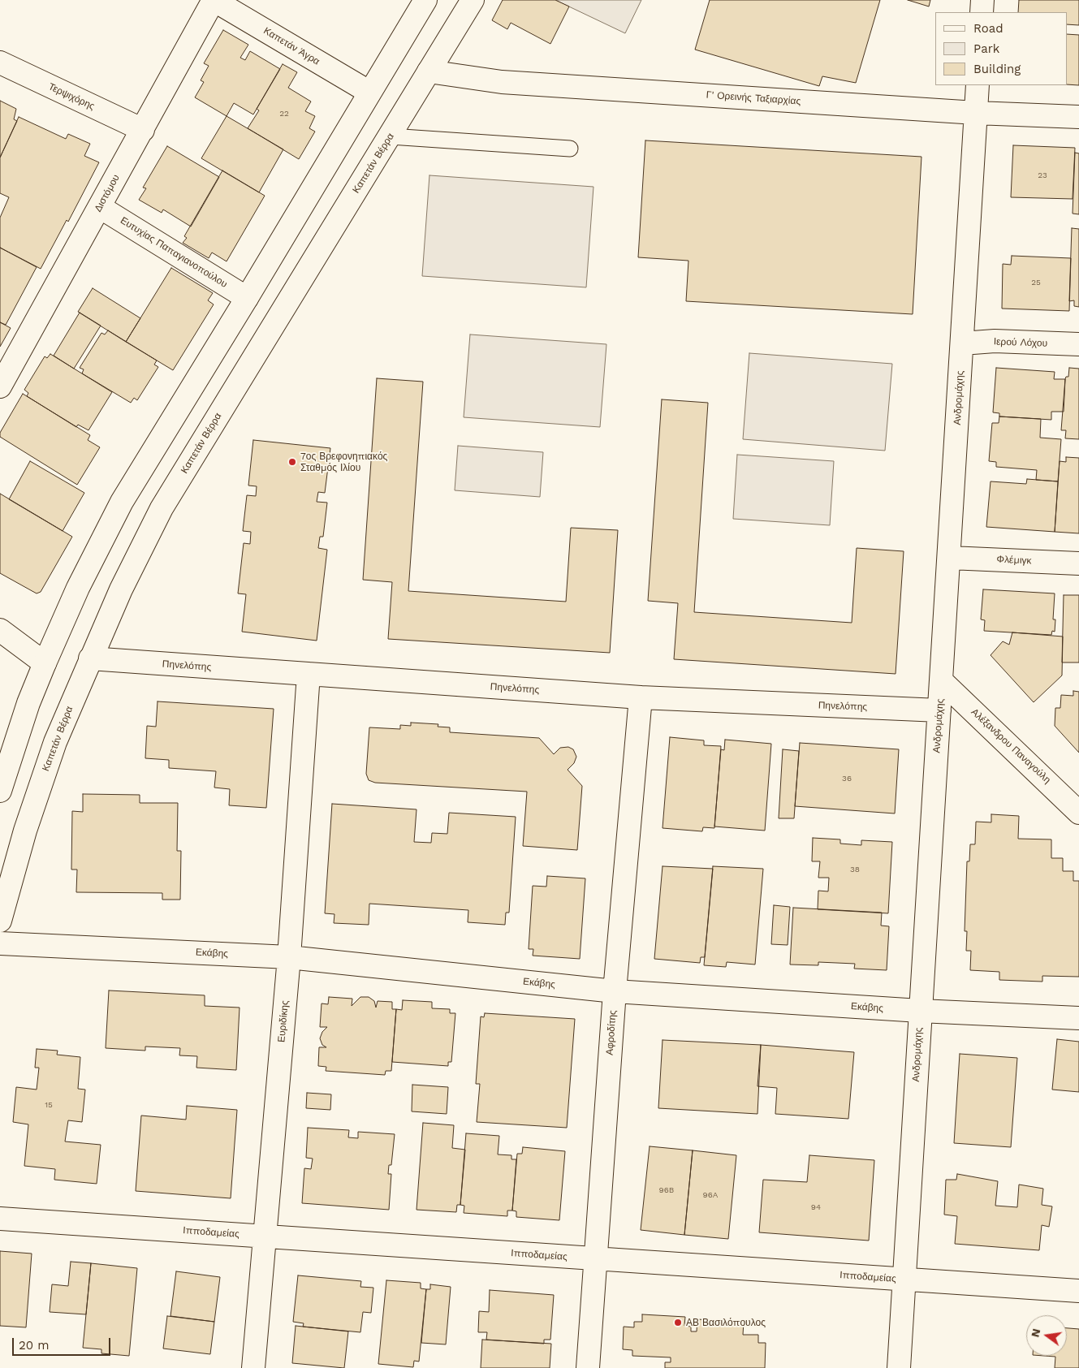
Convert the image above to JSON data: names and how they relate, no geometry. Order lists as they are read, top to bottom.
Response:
{
  "streets": {
    "street": [
      "Καπετάν Άγρα",
      "Τερψιχόρης",
      "Γ' Ορεινής Ταξιαρχίας",
      "Καπετάν Βέρρα",
      "Διστόμου",
      "Ευτυχίας Παπαγιανοπούλου",
      "Ιερού Λόχου",
      "Ανδρομάχης",
      "Φλέμιγκ",
      "Πηνελόπης",
      "Αλέξανδρου Παναγούλη",
      "Εκάβης",
      "Ευριδίκης",
      "Αφροδίτης",
      "Ιπποδαμείας"
    ]
  },
  "crossings": [
    ["Καπετάν Άγρα", "Διστόμου"],
    ["Τερψιχόρης", "Διστόμου"],
    ["Γ' Ορεινής Ταξιαρχίας", "Καπετάν Βέρρα"],
    ["Γ' Ορεινής Ταξιαρχίας", "Ανδρομάχης"],
    ["Καπετάν Βέρρα", "Πηνελόπης"],
    ["Διστόμου", "Ευτυχίας Παπαγιανοπούλου"],
    ["Ιερού Λόχου", "Ανδρομάχης"],
    ["Ανδρομάχης", "Φλέμιγκ"],
    ["Ανδρομάχης", "Πηνελόπης"],
    ["Ανδρομάχης", "Αλέξανδρου Παναγούλη"],
    ["Ανδρομάχης", "Εκάβης"],
    ["Ανδρομάχης", "Ιπποδαμείας"],
    ["Πηνελόπης", "Ευριδίκης"],
    ["Πηνελόπης", "Αφροδίτης"],
    ["Εκάβης", "Ευριδίκης"],
    ["Εκάβης", "Αφροδίτης"],
    ["Ευριδίκης", "Ιπποδαμείας"],
    ["Αφροδίτης", "Ιπποδαμείας"]
  ],
  "places": ["7ος Βρεφονηπιακός Σταθμός Ιλίου", "ΑΒ Βασιλόπουλος"],
  "house_numbers": [
    "22",
    "23",
    "25",
    "36",
    "38",
    "15",
    "96B",
    "96A",
    "94"
  ],
  "legend": ["Road", "Park", "Building"],
  "scale_bar": "20 m",
  "north": "left"
}
